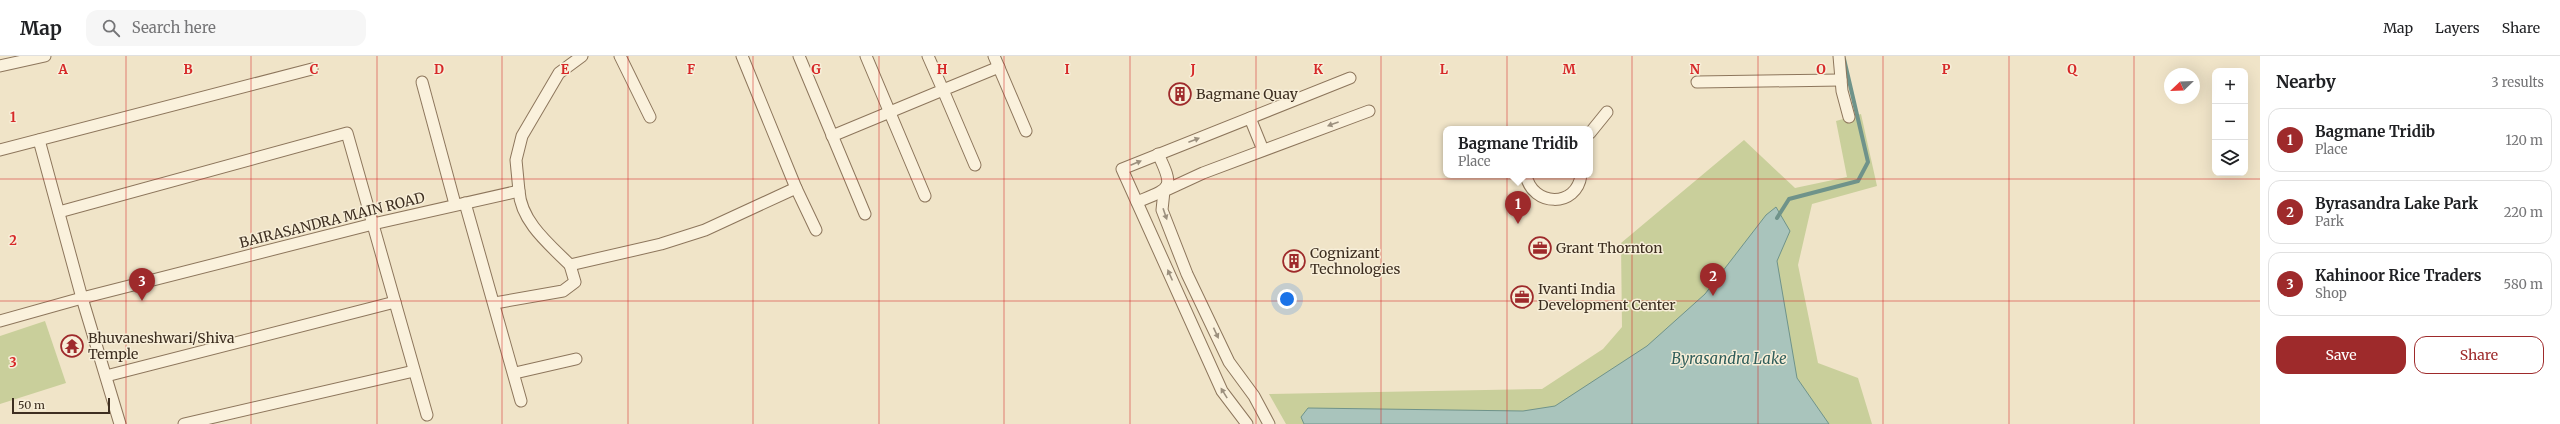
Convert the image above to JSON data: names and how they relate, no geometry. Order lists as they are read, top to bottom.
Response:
{
  "streets": {
    "street": ["BAIRASANDRA MAIN ROAD"]
  },
  "water": ["Byrasandra Lake"],
  "places": {
    "building": ["Bagmane Quay", "Cognizant Technologies"],
    "office": ["Grant Thornton", "Ivanti India Development Center"],
    "temple": ["Bhuvaneshwari/Shiva Temple"]
  },
  "scale_bar": "50 m",
  "north": "bottom left",
  "page": {
    "header": "Map",
    "search": "Search here",
    "nav": ["Map", "Layers", "Share"],
    "heading": ["Nearby", "3 results"],
    "map_buttons": ["+", "−"],
    "list": [
      {
        "mark": "1",
        "name": "Bagmane Tridib",
        "note": "Place",
        "value": "120 m"
      },
      {
        "mark": "2",
        "name": "Byrasandra Lake Park",
        "note": "Park",
        "value": "220 m"
      },
      {
        "mark": "3",
        "name": "Kahinoor Rice Traders",
        "note": "Shop",
        "value": "580 m"
      }
    ],
    "popup": ["Bagmane Tridib", "Place"],
    "pins": ["1", "2", "3"],
    "buttons": ["Save", "Share"],
    "scale": "50 m"
  },
  "grid": {
    "columns": [
      "A",
      "B",
      "C",
      "D",
      "E",
      "F",
      "G",
      "H",
      "I",
      "J",
      "K",
      "L",
      "M",
      "N",
      "O",
      "P",
      "Q"
    ],
    "rows": ["1", "2", "3"]
  }
}
